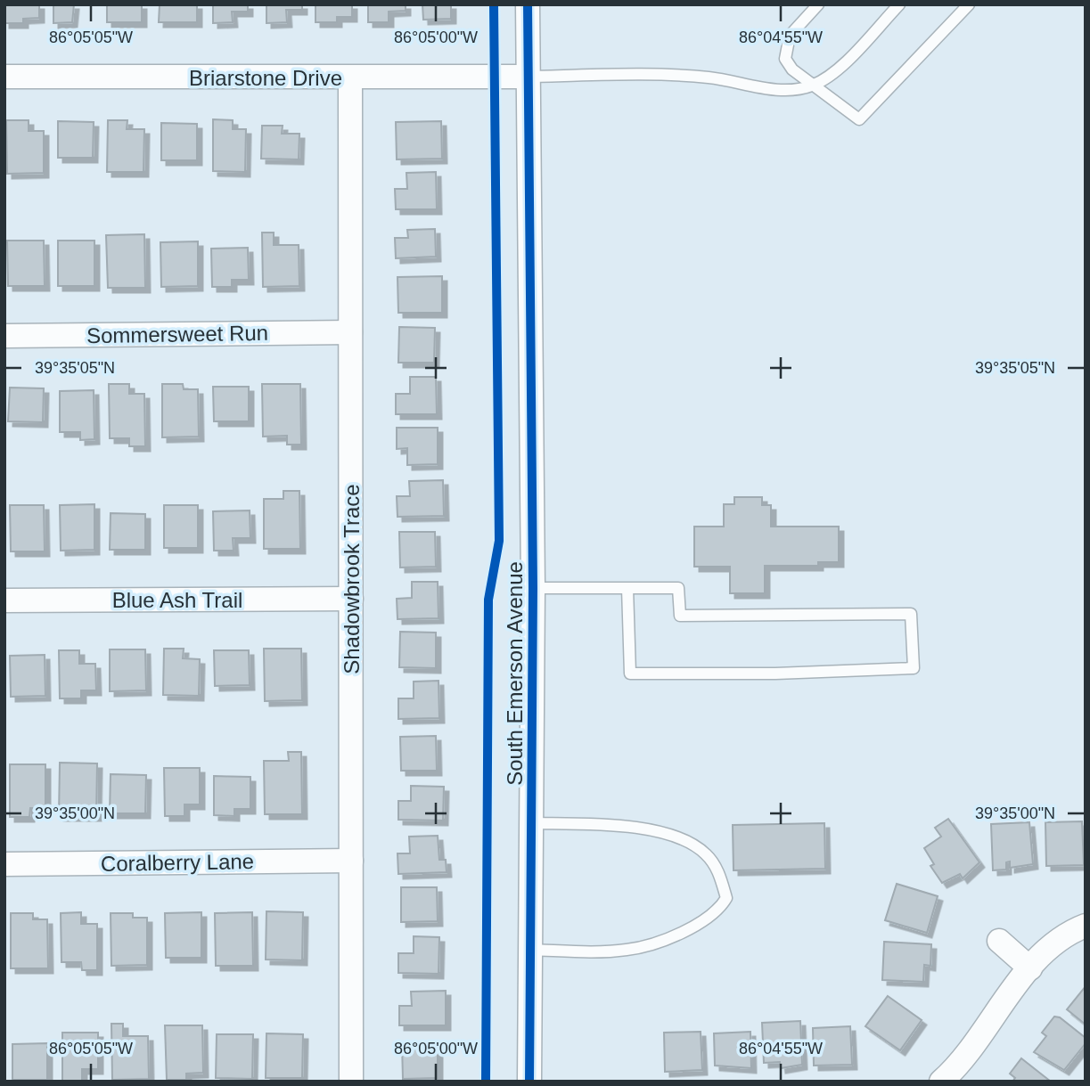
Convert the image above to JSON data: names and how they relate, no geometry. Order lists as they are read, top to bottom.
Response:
{
  "streets": {
    "street": [
      "Briarstone Drive",
      "Sommersweet Run",
      "Shadowbrook Trace",
      "Blue Ash Trail",
      "South Emerson Avenue",
      "Coralberry Lane"
    ]
  },
  "crossings": [
    ["Briarstone Drive", "Shadowbrook Trace"],
    ["Briarstone Drive", "South Emerson Avenue"],
    ["Sommersweet Run", "Shadowbrook Trace"],
    ["Shadowbrook Trace", "Blue Ash Trail"],
    ["Shadowbrook Trace", "Coralberry Lane"]
  ],
  "coordinates": [
    "86°05'05\"W",
    "86°05'00\"W",
    "86°04'55\"W",
    "39°35'05\"N",
    "39°35'00\"N"
  ]
}
